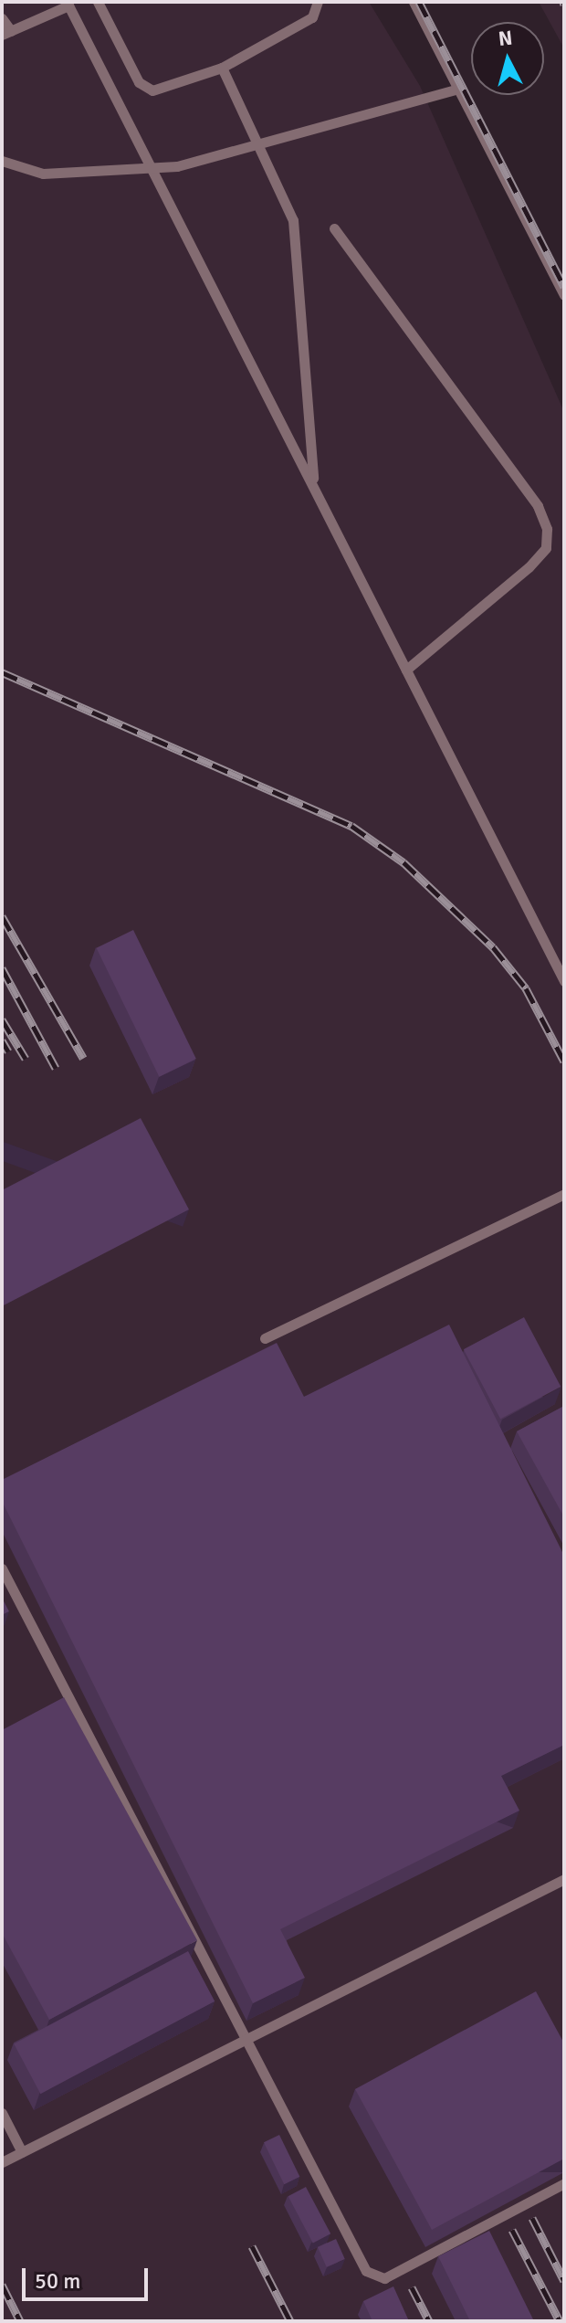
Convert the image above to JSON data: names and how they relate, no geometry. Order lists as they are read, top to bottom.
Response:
{
  "scale_bar": "50 m",
  "north": "top"
}
